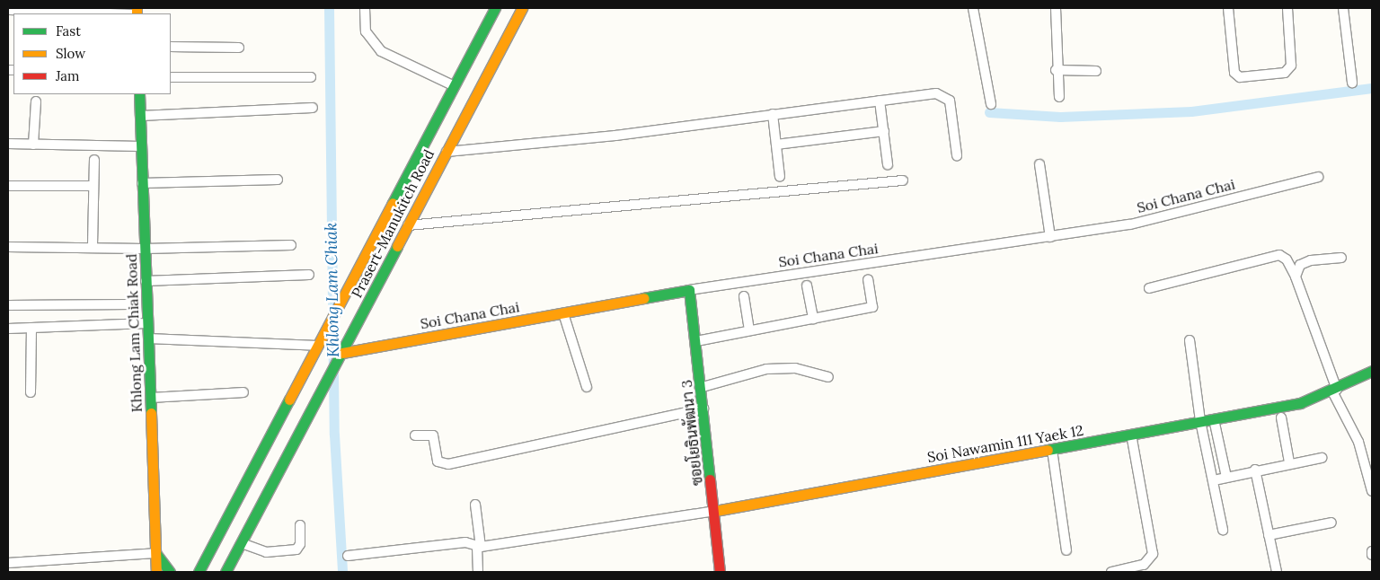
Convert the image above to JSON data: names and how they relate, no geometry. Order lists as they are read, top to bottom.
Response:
{
  "streets": {
    "street": [
      "Soi Chana Chai",
      "Prasert-Manukitch Road",
      "Khlong Lam Chiak Road",
      "ซอยโยธินพัฒนา 3",
      "Soi Nawamin 111 Yaek 12"
    ]
  },
  "crossings": [
    ["Soi Chana Chai", "Prasert-Manukitch Road"],
    ["Soi Chana Chai", "ซอยโยธินพัฒนา 3"],
    ["ซอยโยธินพัฒนา 3", "Soi Nawamin 111 Yaek 12"]
  ],
  "water": ["Khlong Lam Chiak"],
  "legend": ["Fast", "Slow", "Jam"]
}
